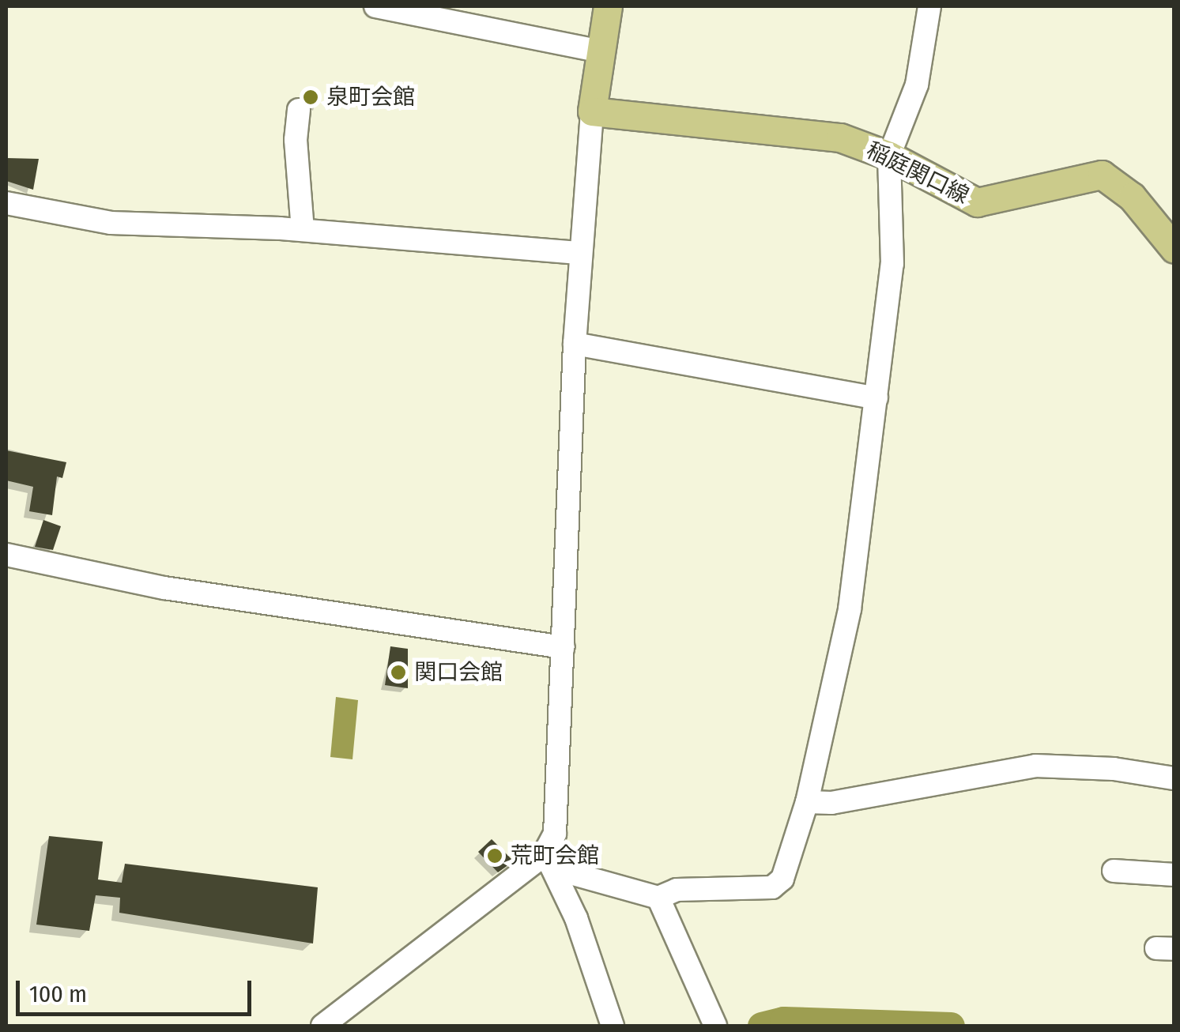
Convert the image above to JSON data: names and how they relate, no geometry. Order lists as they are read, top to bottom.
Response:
{
  "streets": {
    "main road": ["稲庭関口線"]
  },
  "places": ["泉町会館", "関口会館", "荒町会館"],
  "scale_bar": "100 m"
}
